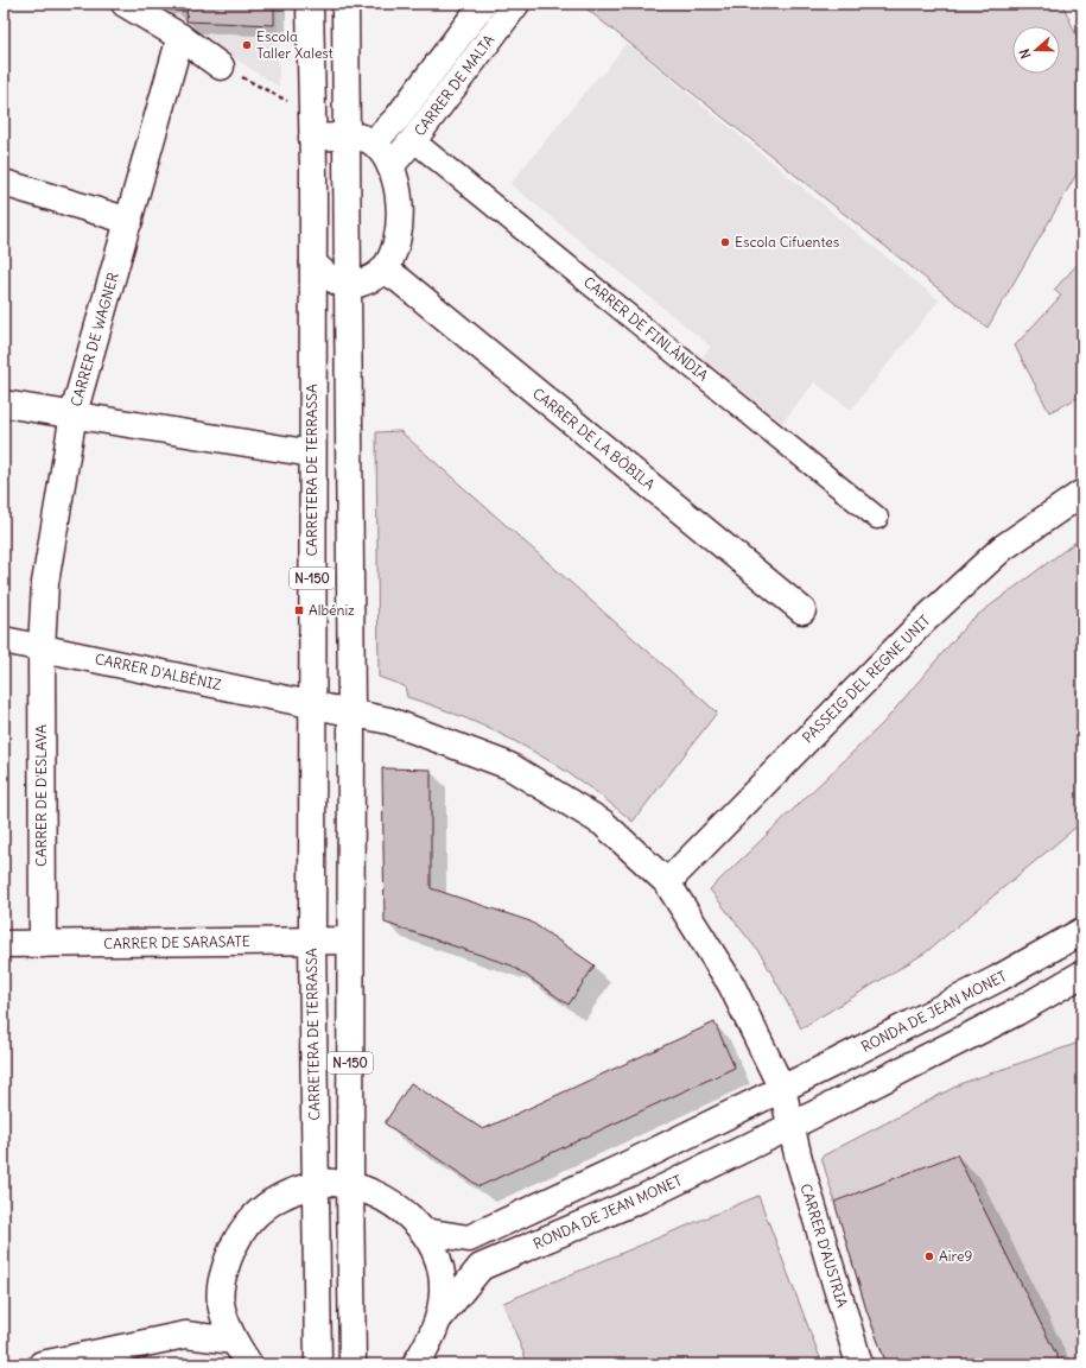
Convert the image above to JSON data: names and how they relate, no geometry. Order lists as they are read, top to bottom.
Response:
{
  "streets": {
    "street": [
      "CARRER DE MALTA",
      "CARRER DE FINLÀNDIA",
      "CARRER DE WAGNER",
      "CARRER DE LA BÒBILA",
      "CARRETERA DE TERRASSA",
      "N-150",
      "CARRER D'ALBÉNIZ",
      "PASSEIG DEL REGNE UNIT",
      "CARRER DE D'ESLAVA",
      "CARRER DE SARASATE",
      "RONDA DE JEAN MONET",
      "CARRER D'AUSTRIA"
    ]
  },
  "crossings": [
    ["CARRER DE MALTA", "CARRER DE FINLÀNDIA"],
    ["CARRER DE WAGNER", "CARRER D'ALBÉNIZ"],
    ["CARRER DE WAGNER", "CARRER DE D'ESLAVA"],
    ["CARRETERA DE TERRASSA", "CARRER D'ALBÉNIZ"],
    ["CARRETERA DE TERRASSA", "CARRER DE SARASATE"],
    ["N-150", "CARRER DE SARASATE"],
    ["CARRER D'ALBÉNIZ", "CARRER DE D'ESLAVA"],
    ["CARRER DE D'ESLAVA", "CARRER DE SARASATE"],
    ["RONDA DE JEAN MONET", "CARRER D'AUSTRIA"]
  ],
  "places": {
    "other": ["Escola Taller Xalest", "Escola Cifuentes", "Aire9"],
    "transit": ["Albéniz"]
  },
  "north": "left"
}
